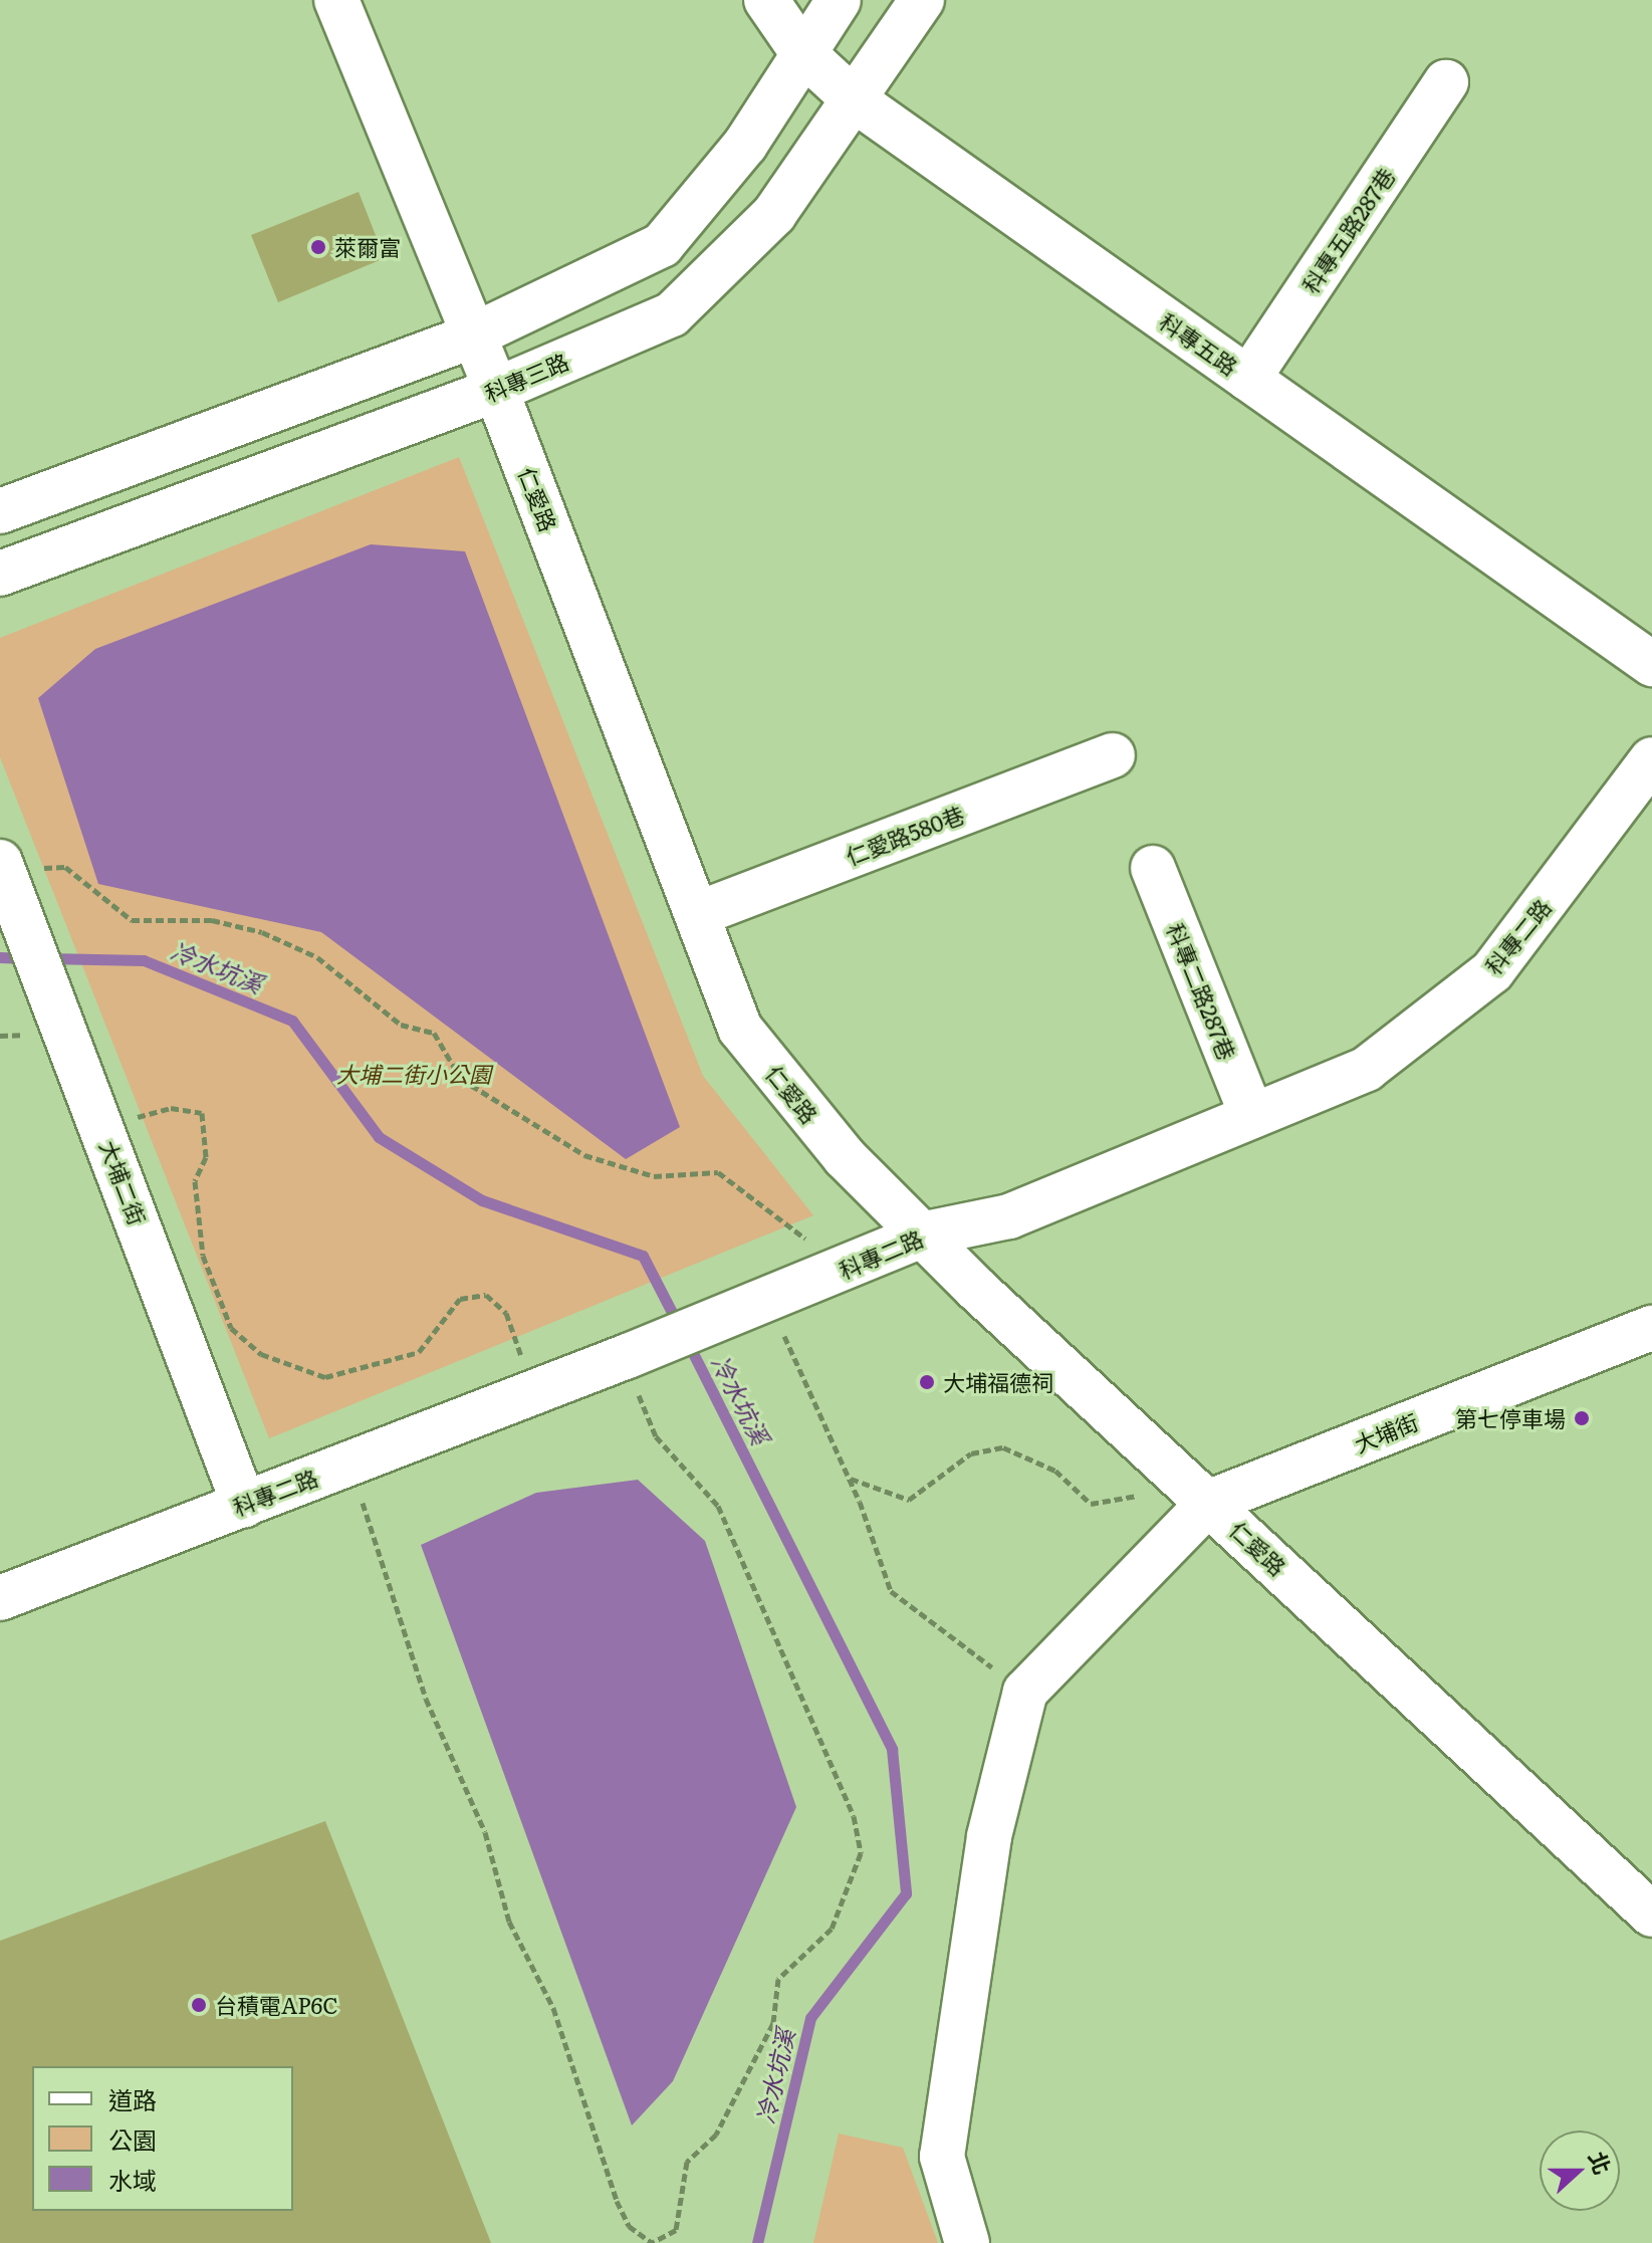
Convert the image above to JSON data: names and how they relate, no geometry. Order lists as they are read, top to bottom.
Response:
{
  "streets": {
    "street": [
      "科專五路287巷",
      "科專五路",
      "科專三路",
      "仁愛路",
      "仁愛路580巷",
      "科專二路",
      "科專二路287巷",
      "大埔二街",
      "大埔街"
    ]
  },
  "crossings": [
    ["科專五路287巷", "科專五路"],
    ["科專五路", "科專三路"],
    ["科專三路", "仁愛路"],
    ["仁愛路", "仁愛路580巷"],
    ["仁愛路", "科專二路"],
    ["仁愛路", "大埔街"],
    ["科專二路", "科專二路287巷"],
    ["科專二路", "大埔二街"]
  ],
  "water": ["冷水坑溪"],
  "parks": ["大埔二街小公園"],
  "places": [
    "萊爾富",
    "大埔福德祠",
    "第七停車場",
    "台積電AP6C"
  ],
  "legend": ["道路", "公園", "水域"],
  "north": "right"
}
